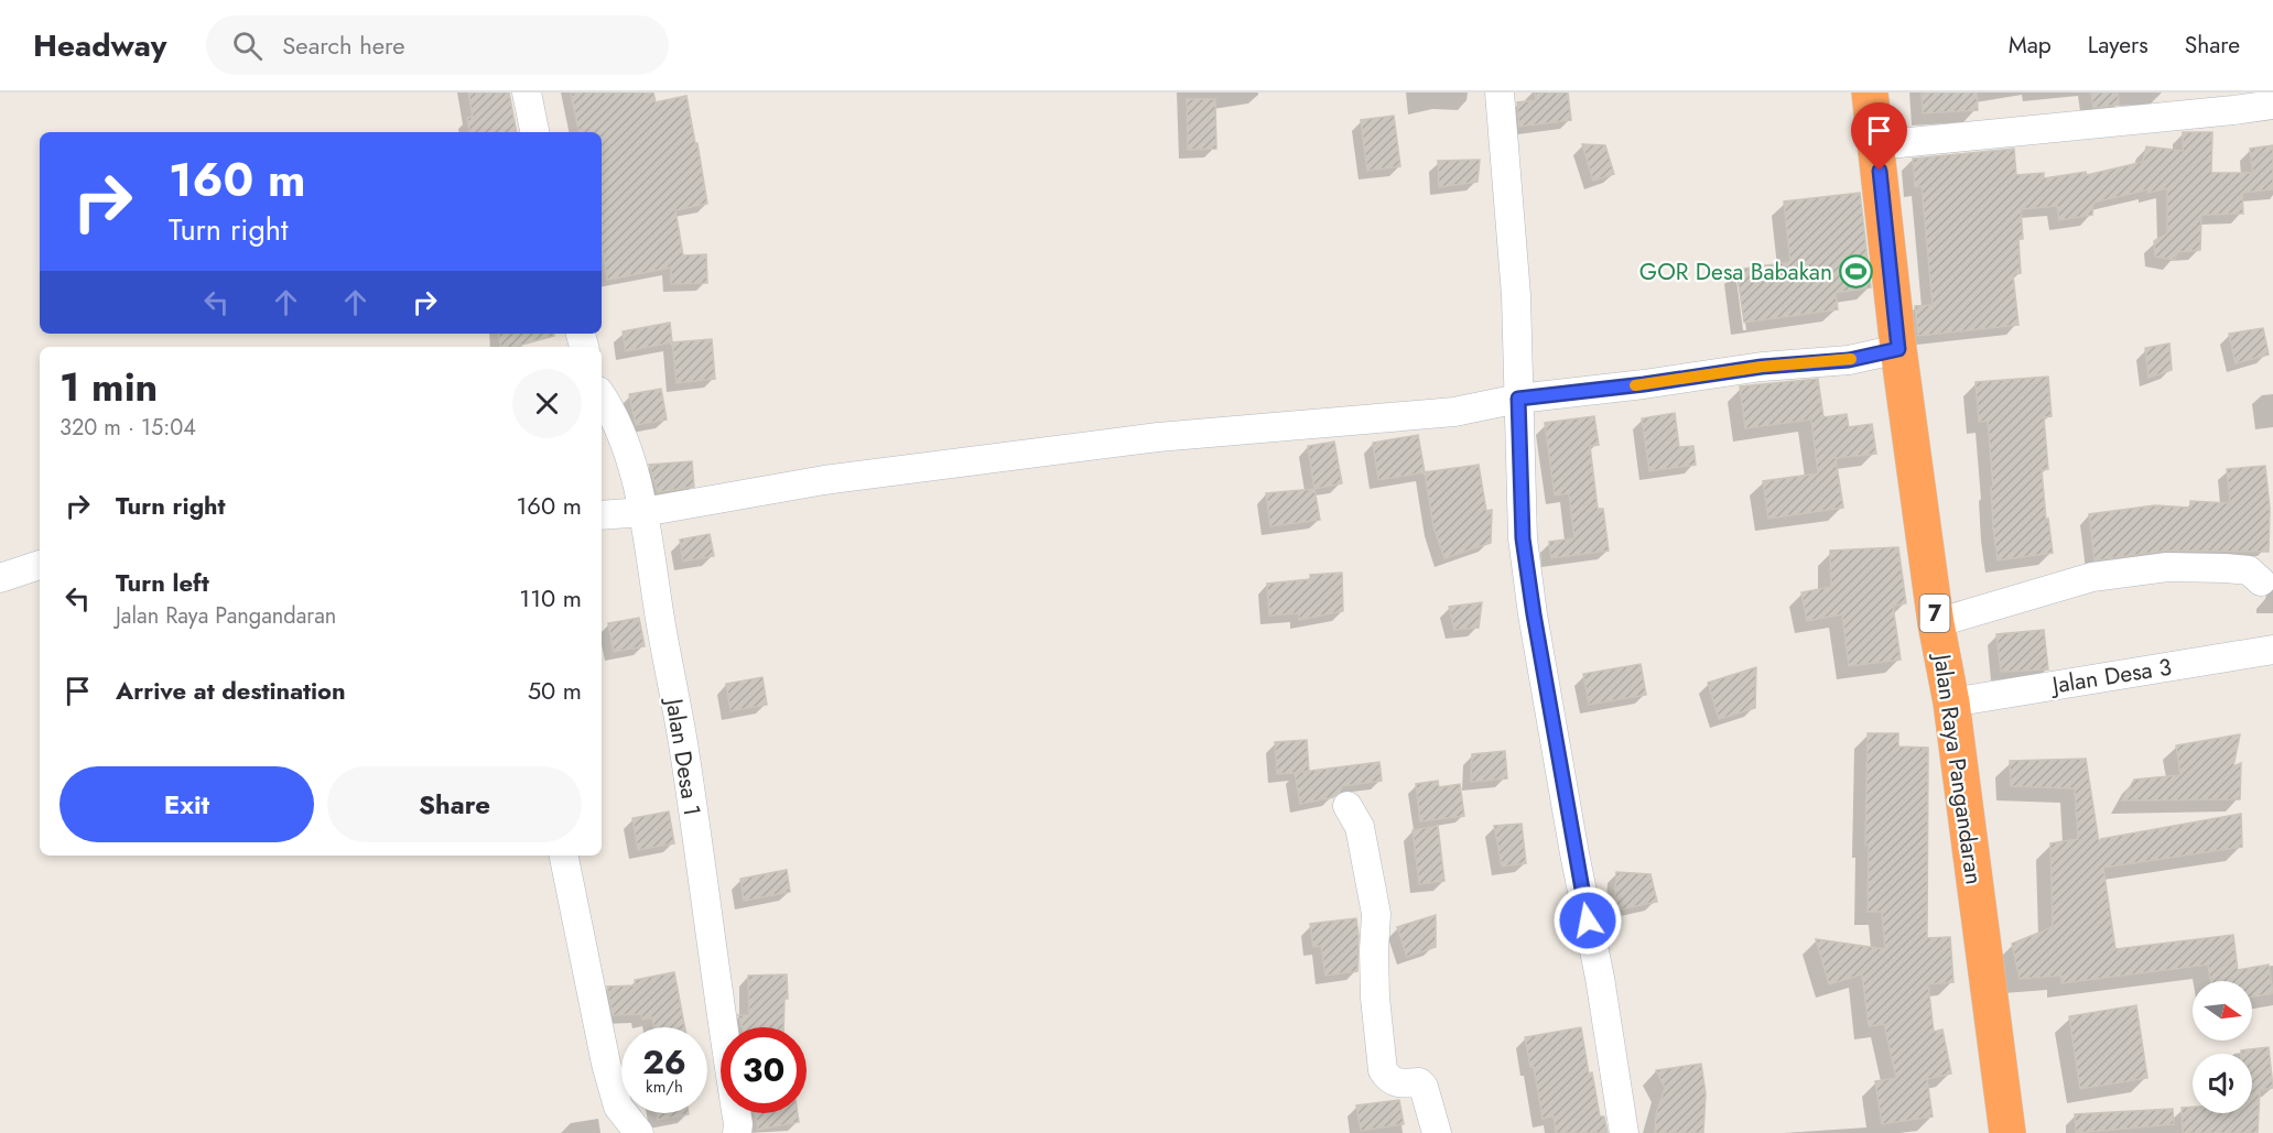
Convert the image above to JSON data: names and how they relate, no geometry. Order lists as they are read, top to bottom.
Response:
{
  "streets": {
    "highway": ["7", "Jalan Raya Pangandaran"],
    "street": ["Jalan Desa 3", "Jalan Desa 1"]
  },
  "crossings": [
    ["Jalan Desa 3", "Jalan Raya Pangandaran"]
  ],
  "places": {
    "sports": ["GOR Desa Babakan"]
  },
  "north": "right",
  "page": {
    "header": "Headway",
    "search": "Search here",
    "nav": ["Map", "Layers", "Share"],
    "turn": ["160 m", "Turn right"],
    "heading": ["1 min", "320 m · 15:04"],
    "list": [
      {
        "name": "Turn right",
        "value": "160 m"
      },
      {
        "name": "Turn left",
        "note": "Jalan Raya Pangandaran",
        "value": "110 m"
      },
      {
        "name": "Arrive at destination",
        "value": "50 m"
      }
    ],
    "buttons": ["Exit", "Share"],
    "speed": "26 km/h",
    "limit": "30"
  }
}
